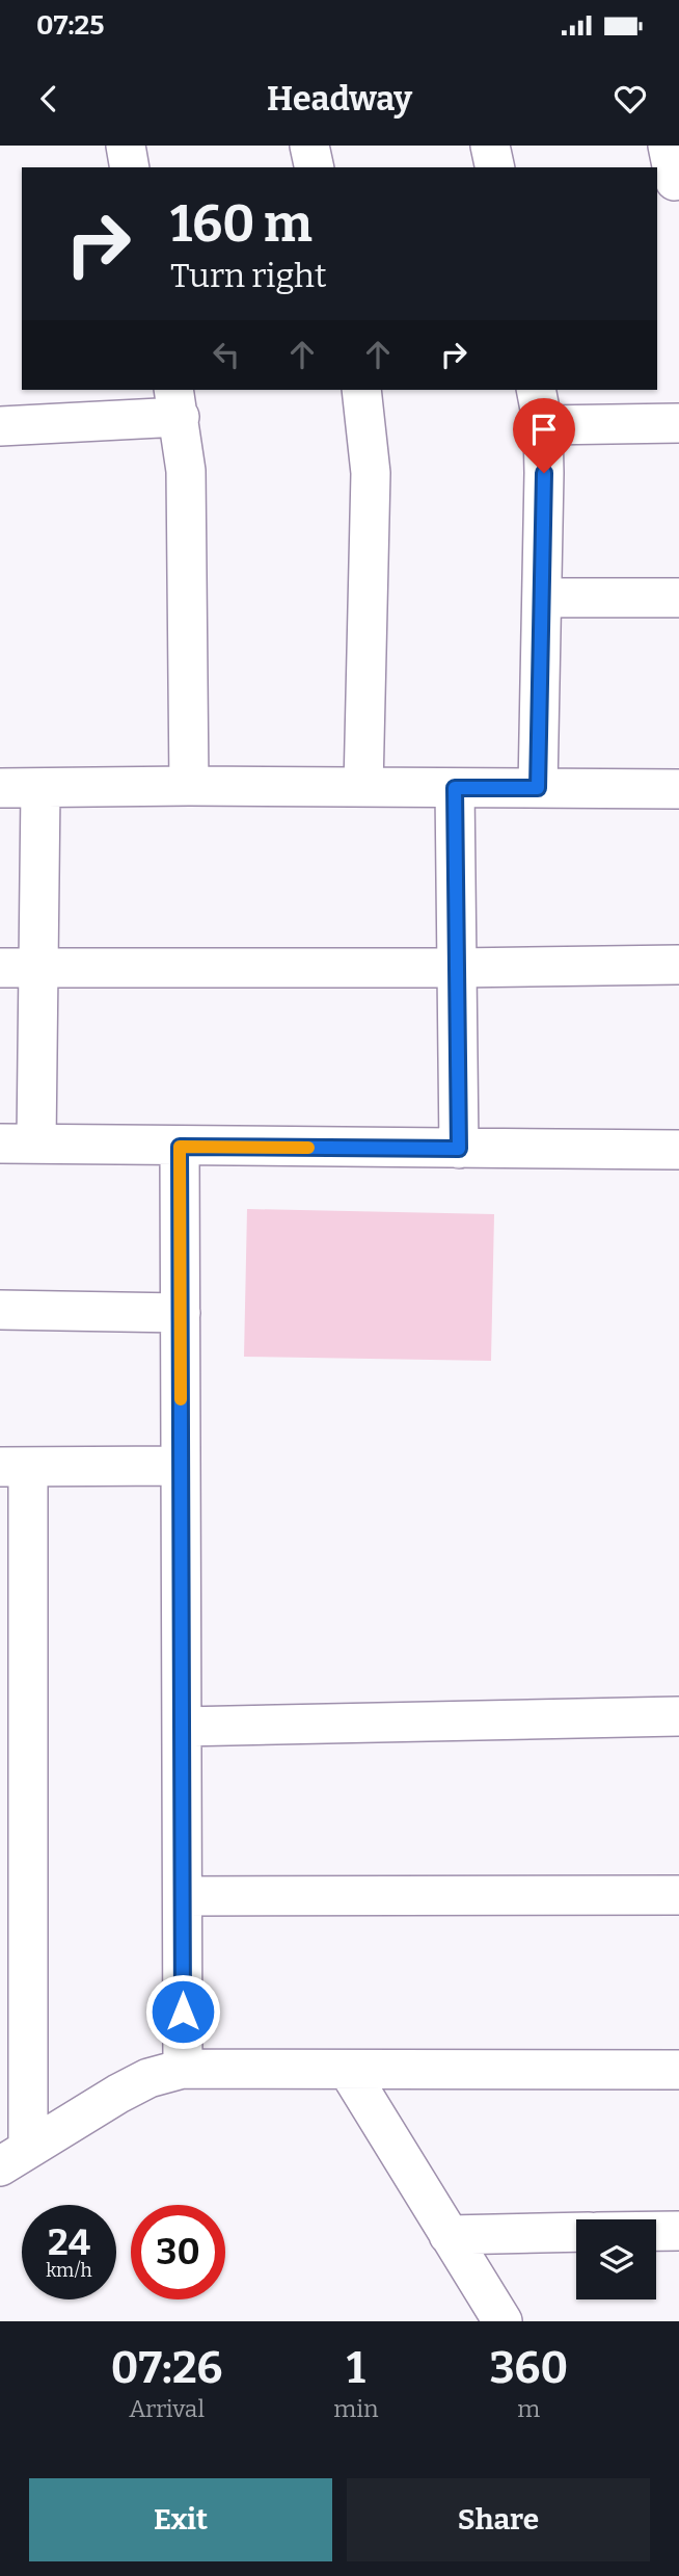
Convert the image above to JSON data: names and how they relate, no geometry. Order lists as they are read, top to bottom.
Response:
{
  "page": {
    "status": "07:25",
    "header": "Headway",
    "turn": ["160 m", "Turn right"],
    "speed": "24 km/h",
    "limit": "30",
    "eta": [
      "07:26",
      "Arrival",
      "1",
      "min",
      "360",
      "m"
    ],
    "buttons": ["Exit", "Share"]
  }
}
